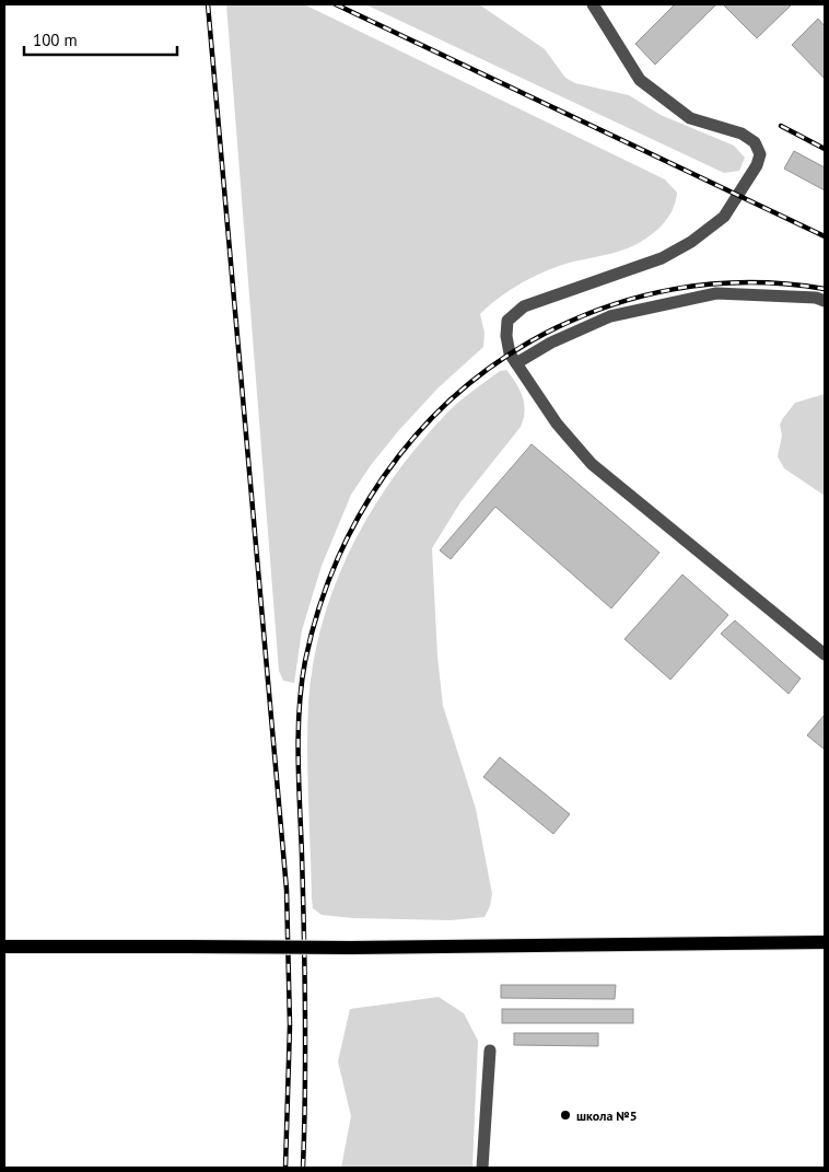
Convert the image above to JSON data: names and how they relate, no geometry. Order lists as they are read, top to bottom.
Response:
{
  "places": ["школа №5"],
  "scale_bar": "100 m"
}
